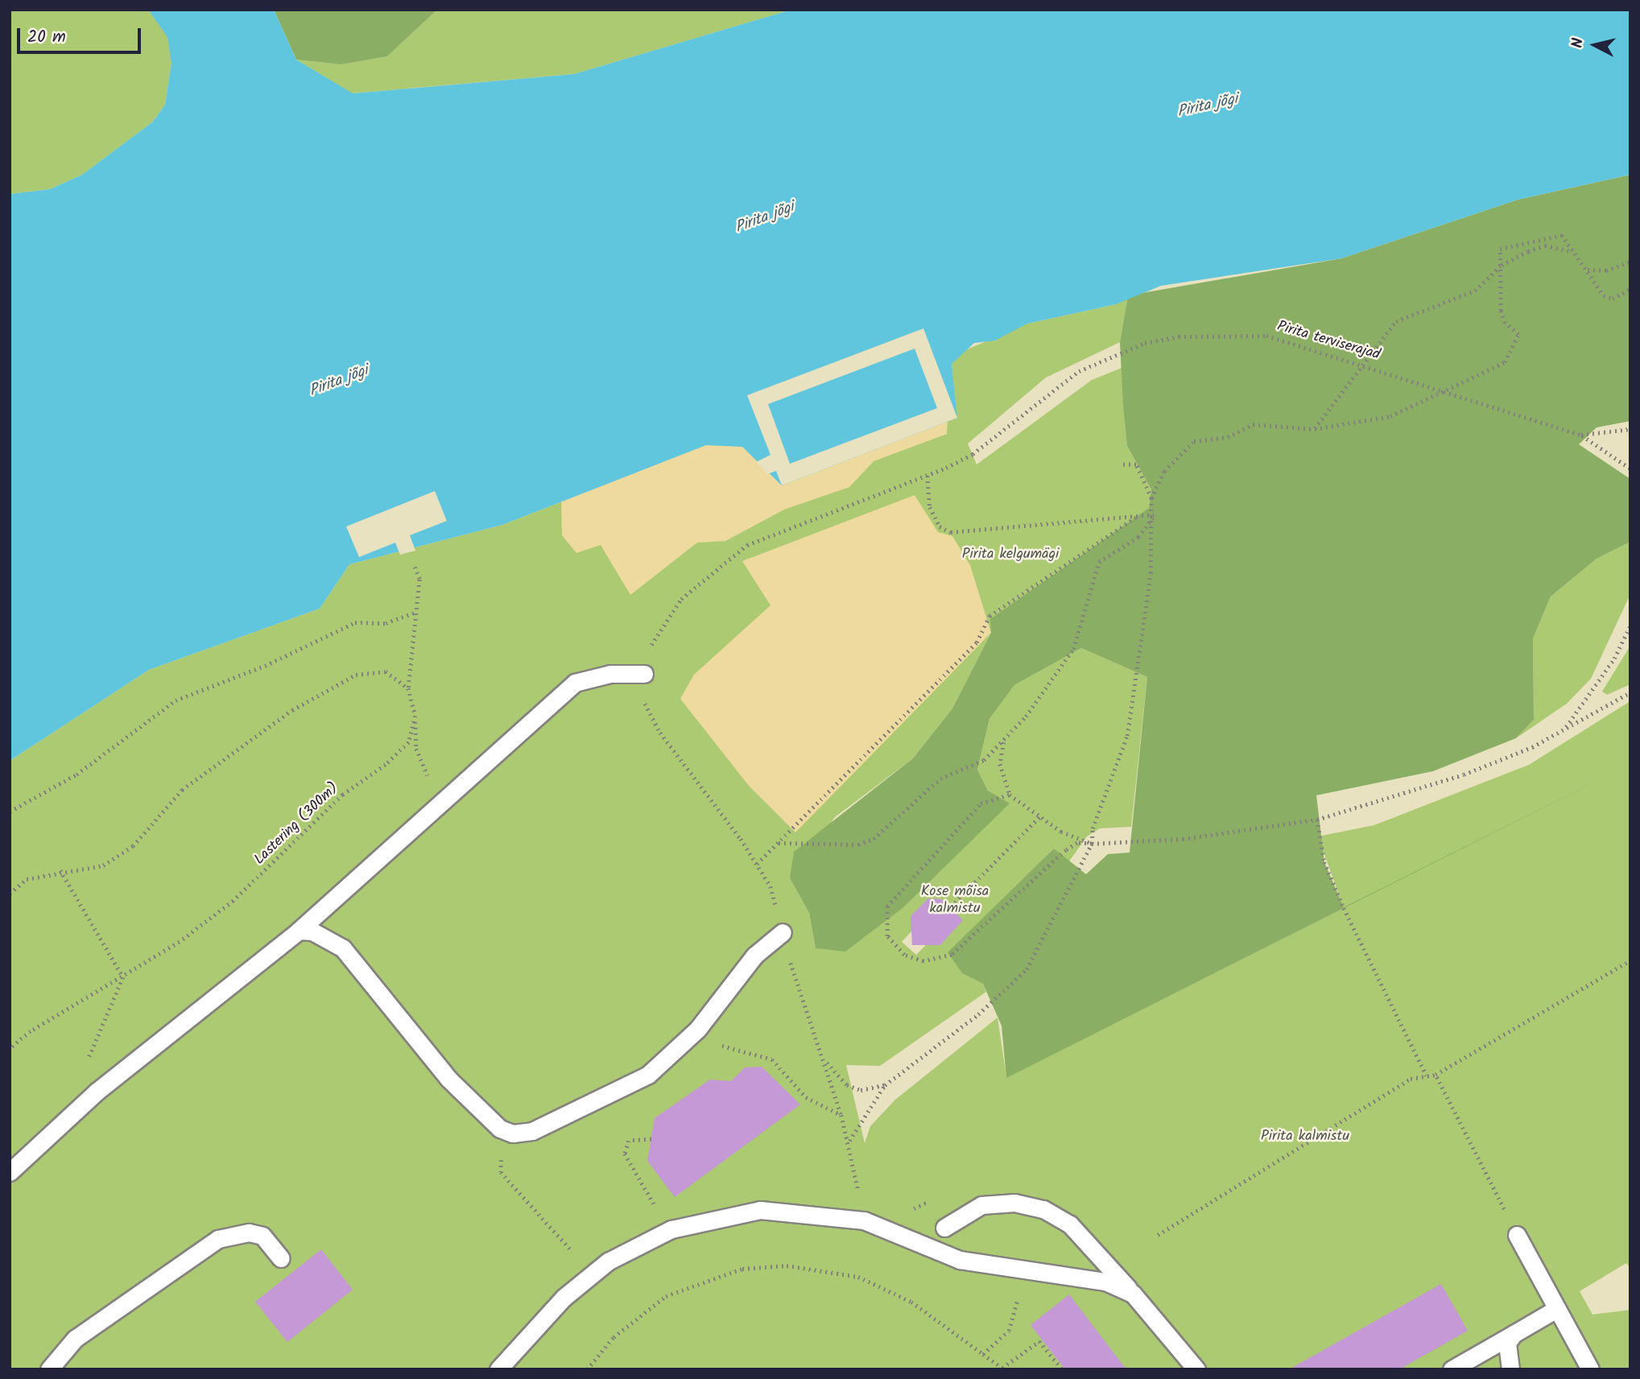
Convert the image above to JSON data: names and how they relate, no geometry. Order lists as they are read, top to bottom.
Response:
{
  "streets": {
    "path": ["Pirita terviserajad", "Lastering (300m)"]
  },
  "water": ["Pirita jõgi"],
  "parks": ["Pirita kelgumägi", "Kose mõisa kalmistu", "Pirita kalmistu"],
  "scale_bar": "20 m",
  "north": "left"
}
